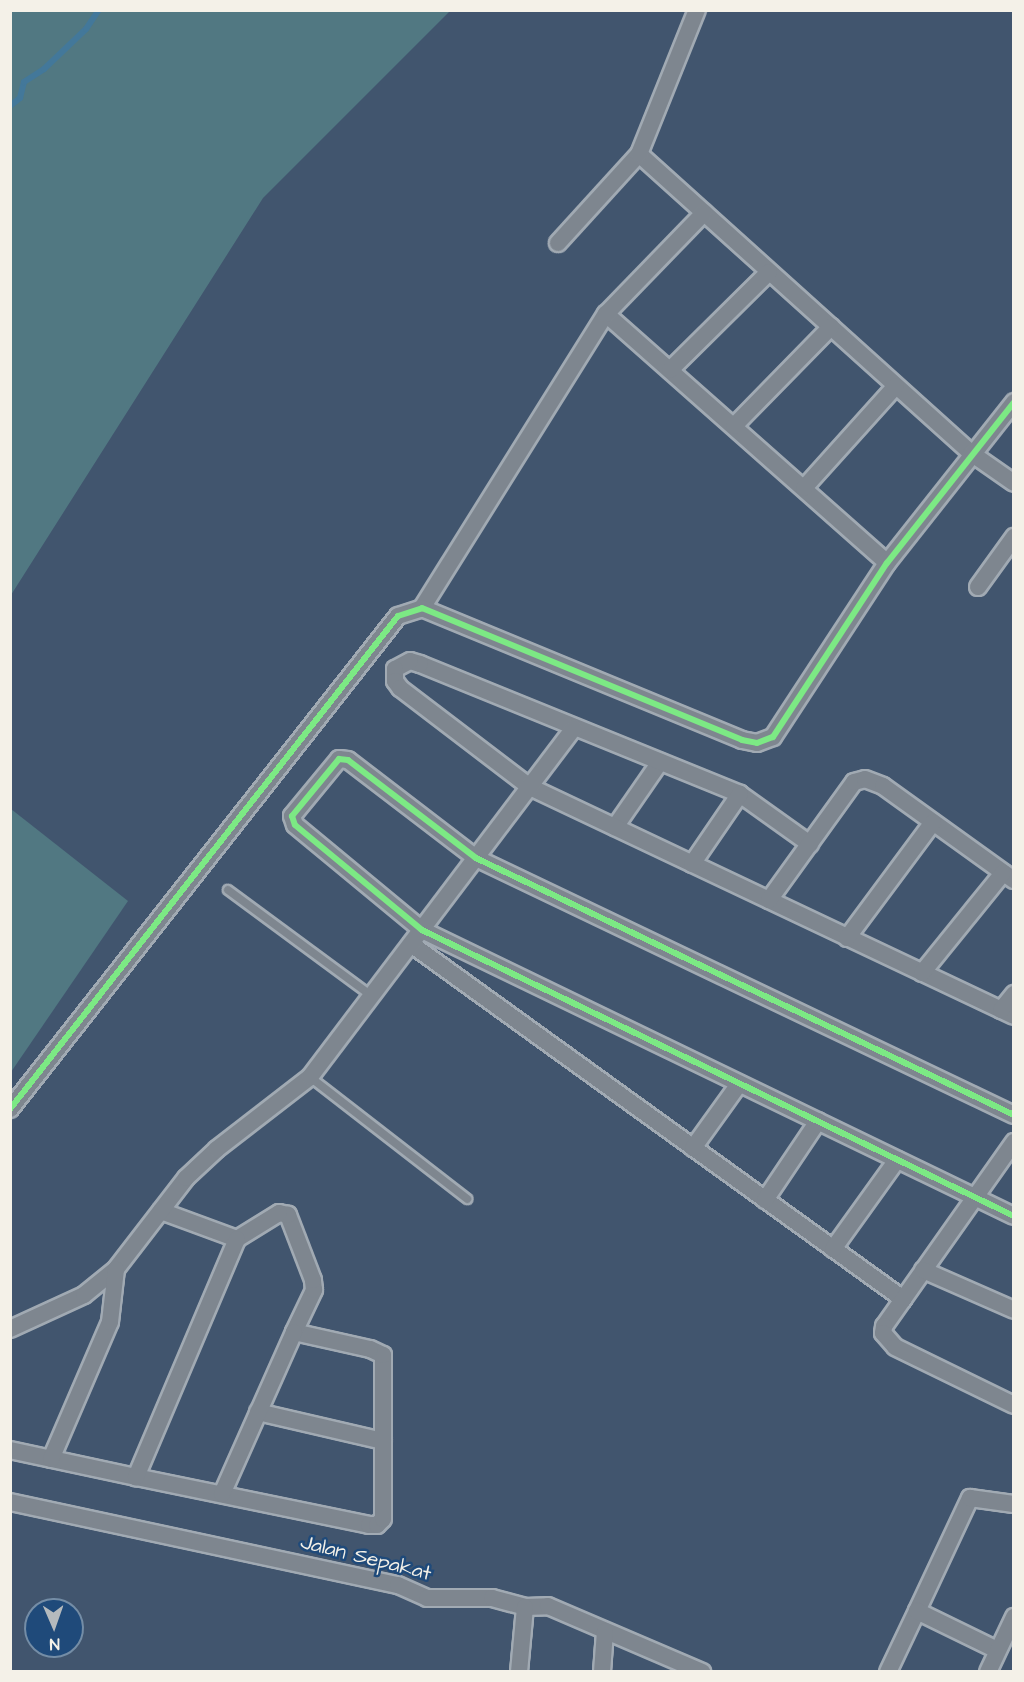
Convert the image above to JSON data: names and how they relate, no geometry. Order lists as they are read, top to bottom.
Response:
{
  "streets": {
    "street": ["Jalan Sepakat"]
  },
  "north": "bottom"
}
